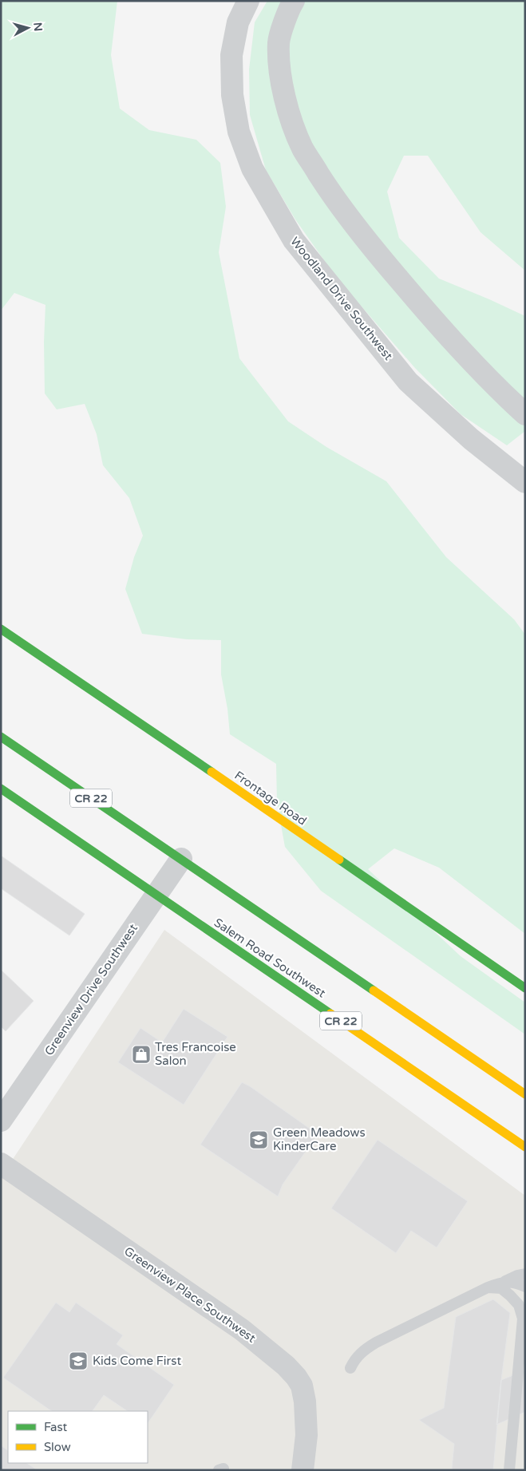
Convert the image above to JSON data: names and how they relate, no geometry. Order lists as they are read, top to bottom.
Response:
{
  "streets": {
    "main road": ["CR 22", "Frontage Road", "Salem Road Southwest"],
    "street": ["Woodland Drive Southwest", "Greenview Drive Southwest", "Greenview Place Southwest"]
  },
  "crossings": [
    ["CR 22", "Greenview Drive Southwest"],
    ["Salem Road Southwest", "Greenview Drive Southwest"]
  ],
  "places": {
    "shop": ["Tres Francoise Salon"],
    "school or university": ["Green Meadows KinderCare", "Kids Come First"]
  },
  "legend": ["Fast", "Slow"],
  "north": "right"
}
